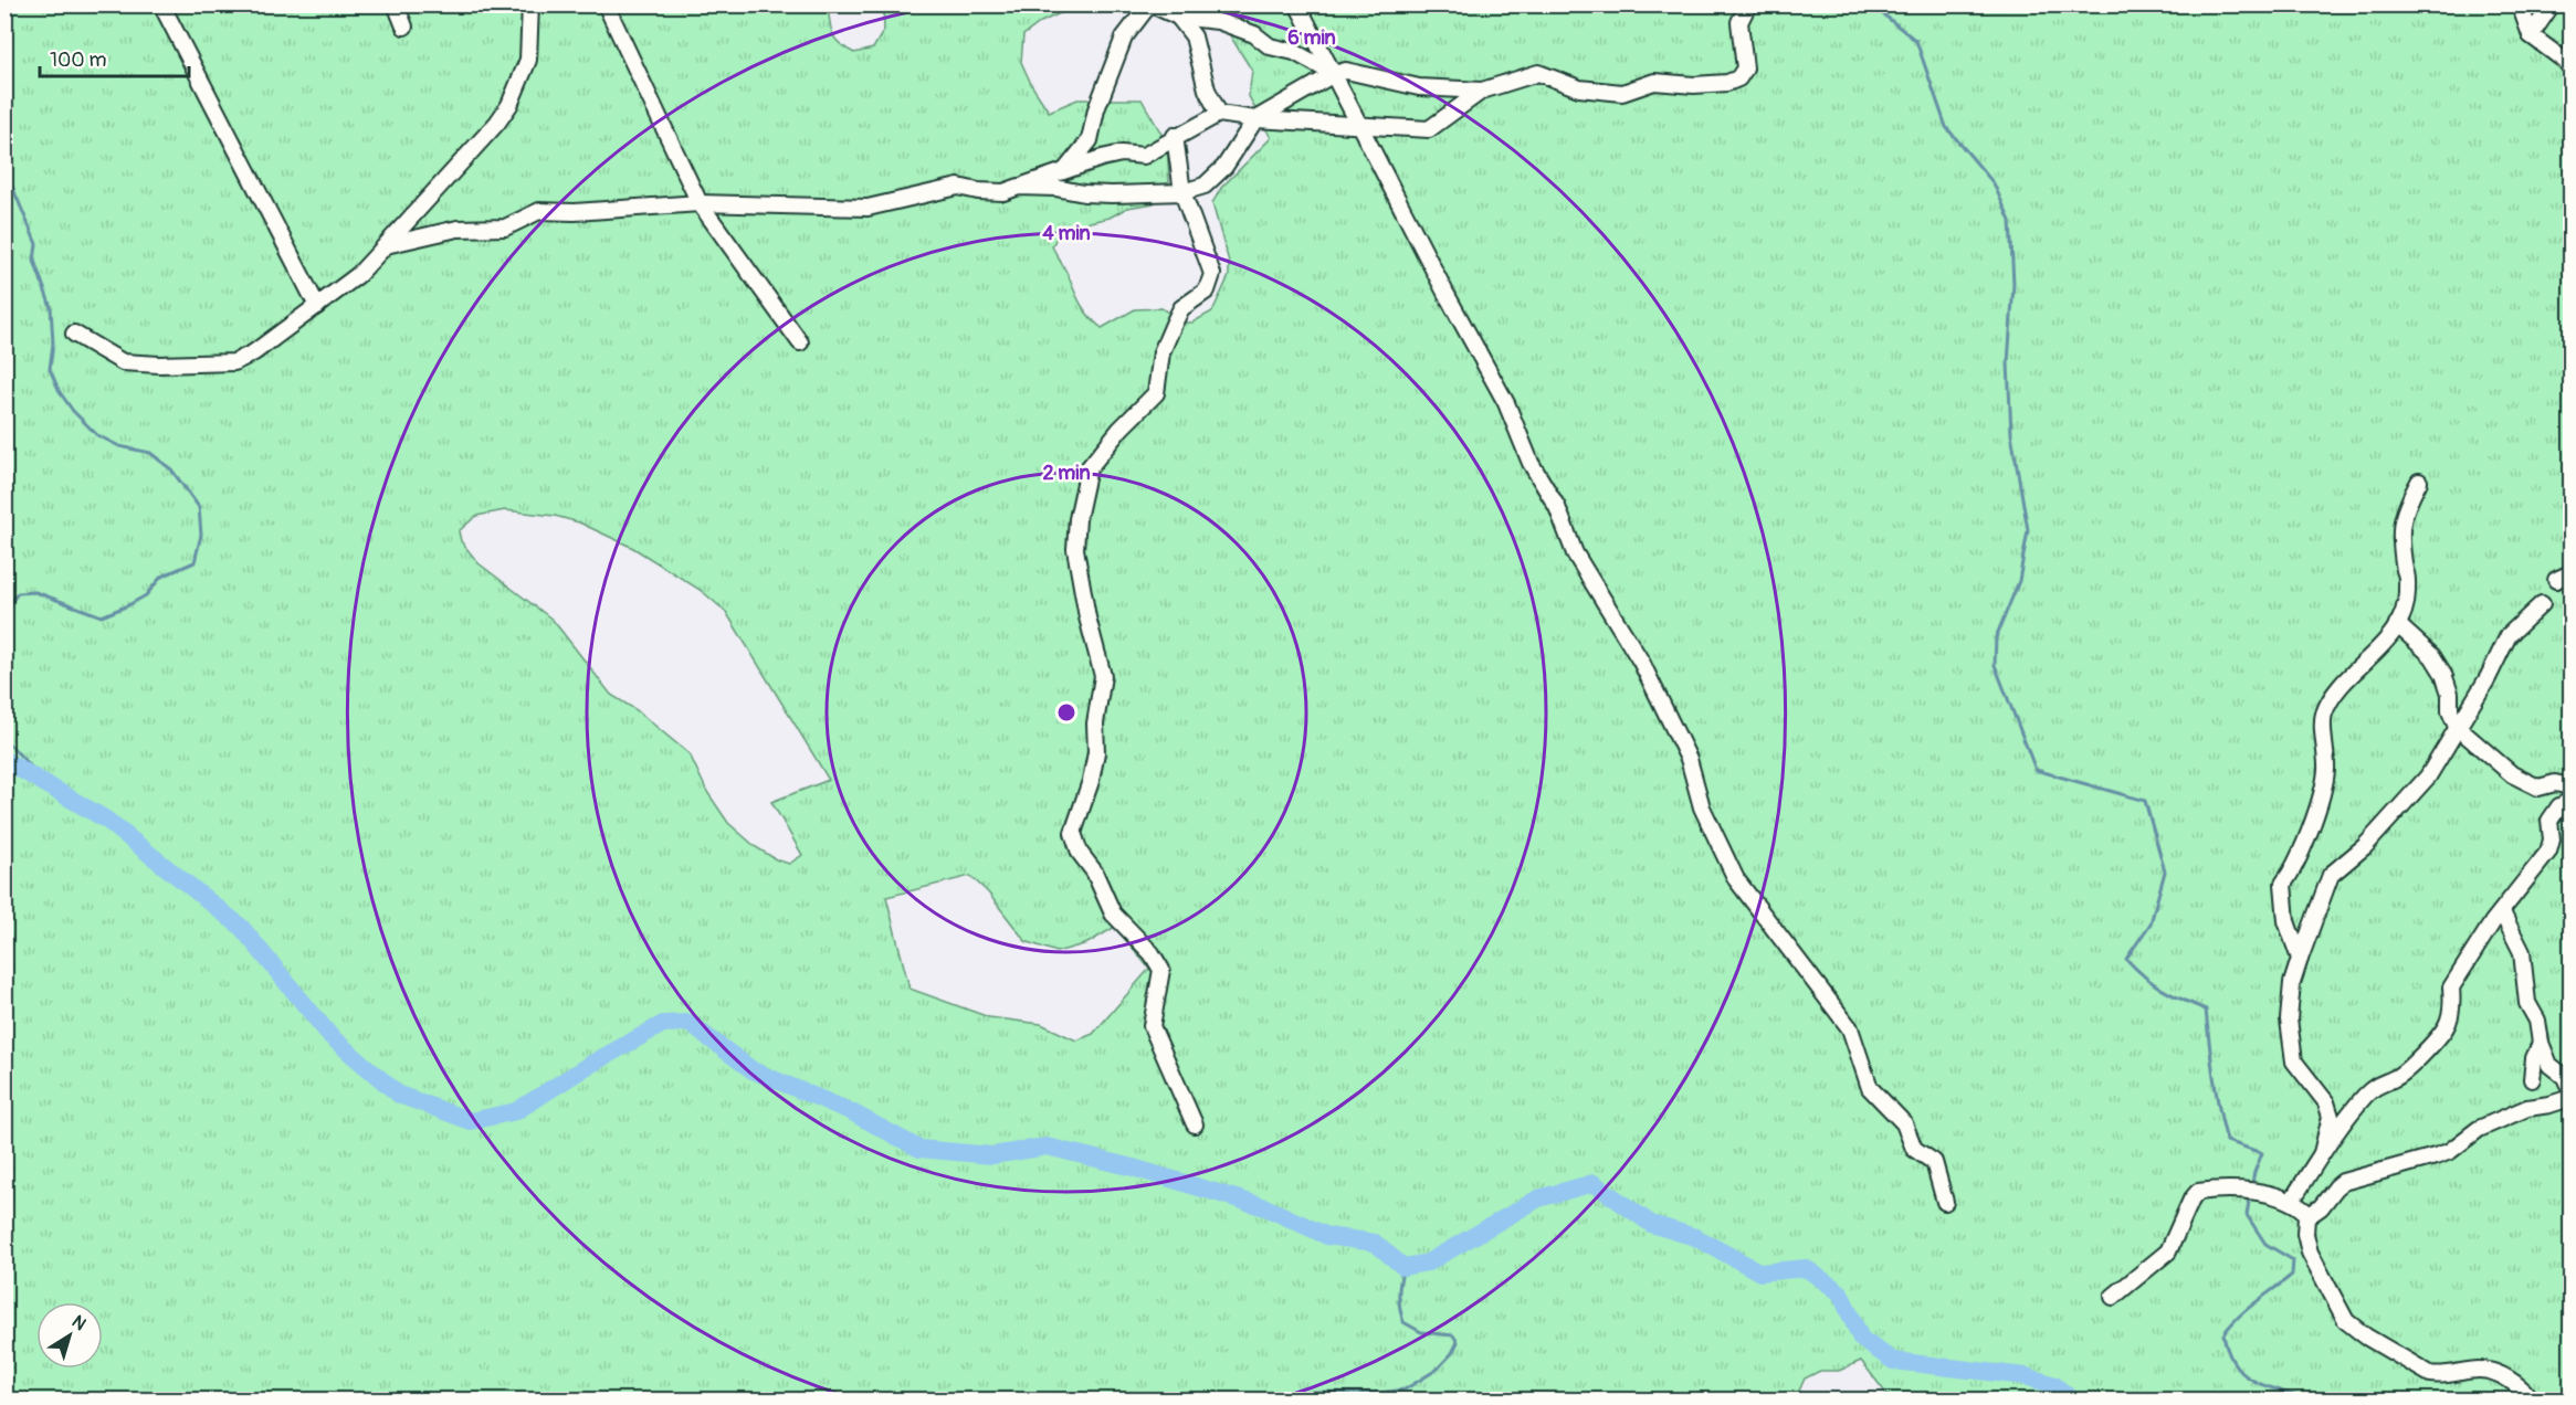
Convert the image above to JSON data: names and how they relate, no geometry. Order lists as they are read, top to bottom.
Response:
{
  "scale_bar": "100 m",
  "north": "top right",
  "rings": ["6 min", "4 min", "2 min"]
}
